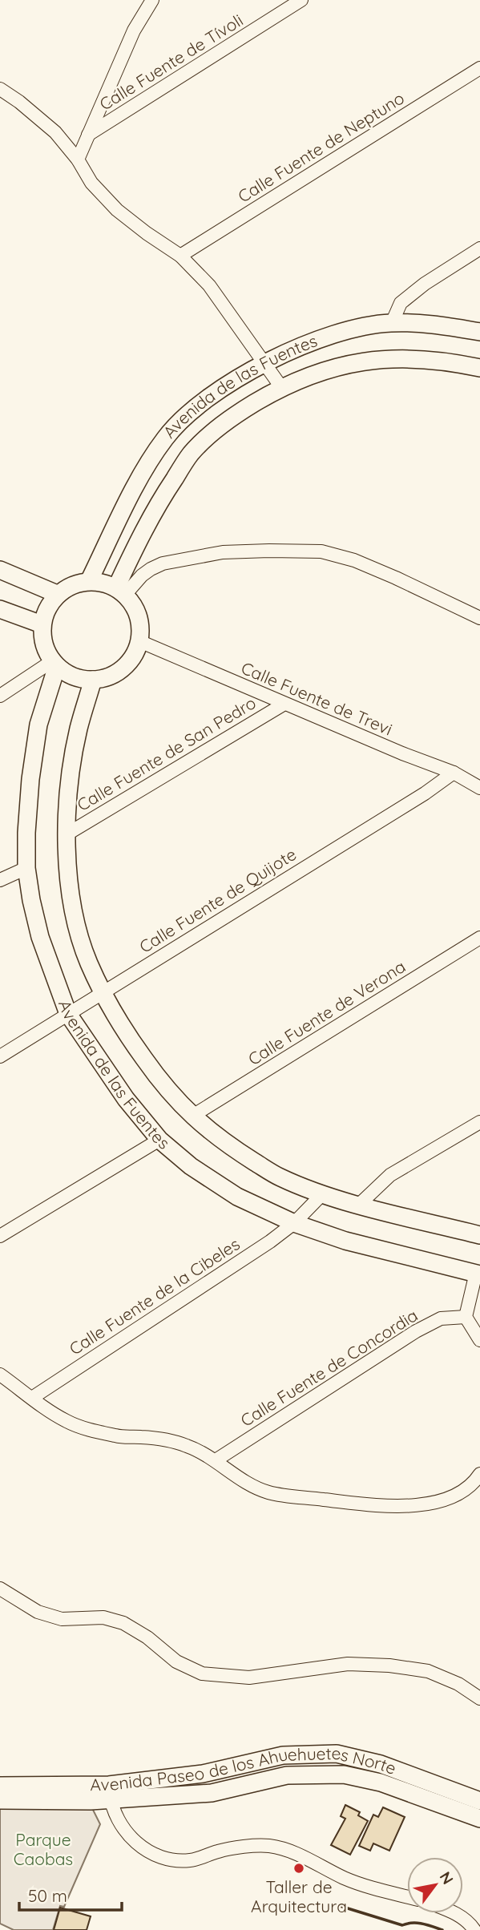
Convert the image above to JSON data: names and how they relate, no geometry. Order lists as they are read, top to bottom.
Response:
{
  "streets": {
    "main road": ["Avenida de las Fuentes", "Avenida Paseo de los Ahuehuetes Norte"],
    "street": [
      "Calle Fuente de Tívoli",
      "Calle Fuente de Neptuno",
      "Calle Fuente de Trevi",
      "Calle Fuente de San Pedro",
      "Calle Fuente de Quijote",
      "Calle Fuente de Verona",
      "Calle Fuente de la Cibeles",
      "Calle Fuente de Concordia"
    ]
  },
  "crossings": [
    ["Avenida de las Fuentes", "Calle Fuente de Trevi"],
    ["Avenida de las Fuentes", "Calle Fuente de San Pedro"],
    ["Avenida de las Fuentes", "Calle Fuente de Quijote"],
    ["Avenida de las Fuentes", "Calle Fuente de Verona"],
    ["Avenida de las Fuentes", "Calle Fuente de la Cibeles"],
    ["Calle Fuente de Trevi", "Calle Fuente de San Pedro"],
    ["Calle Fuente de Trevi", "Calle Fuente de Quijote"]
  ],
  "parks": ["Parque Caobas"],
  "places": ["Taller de Arquitectura"],
  "scale_bar": "50 m",
  "north": "top right"
}
